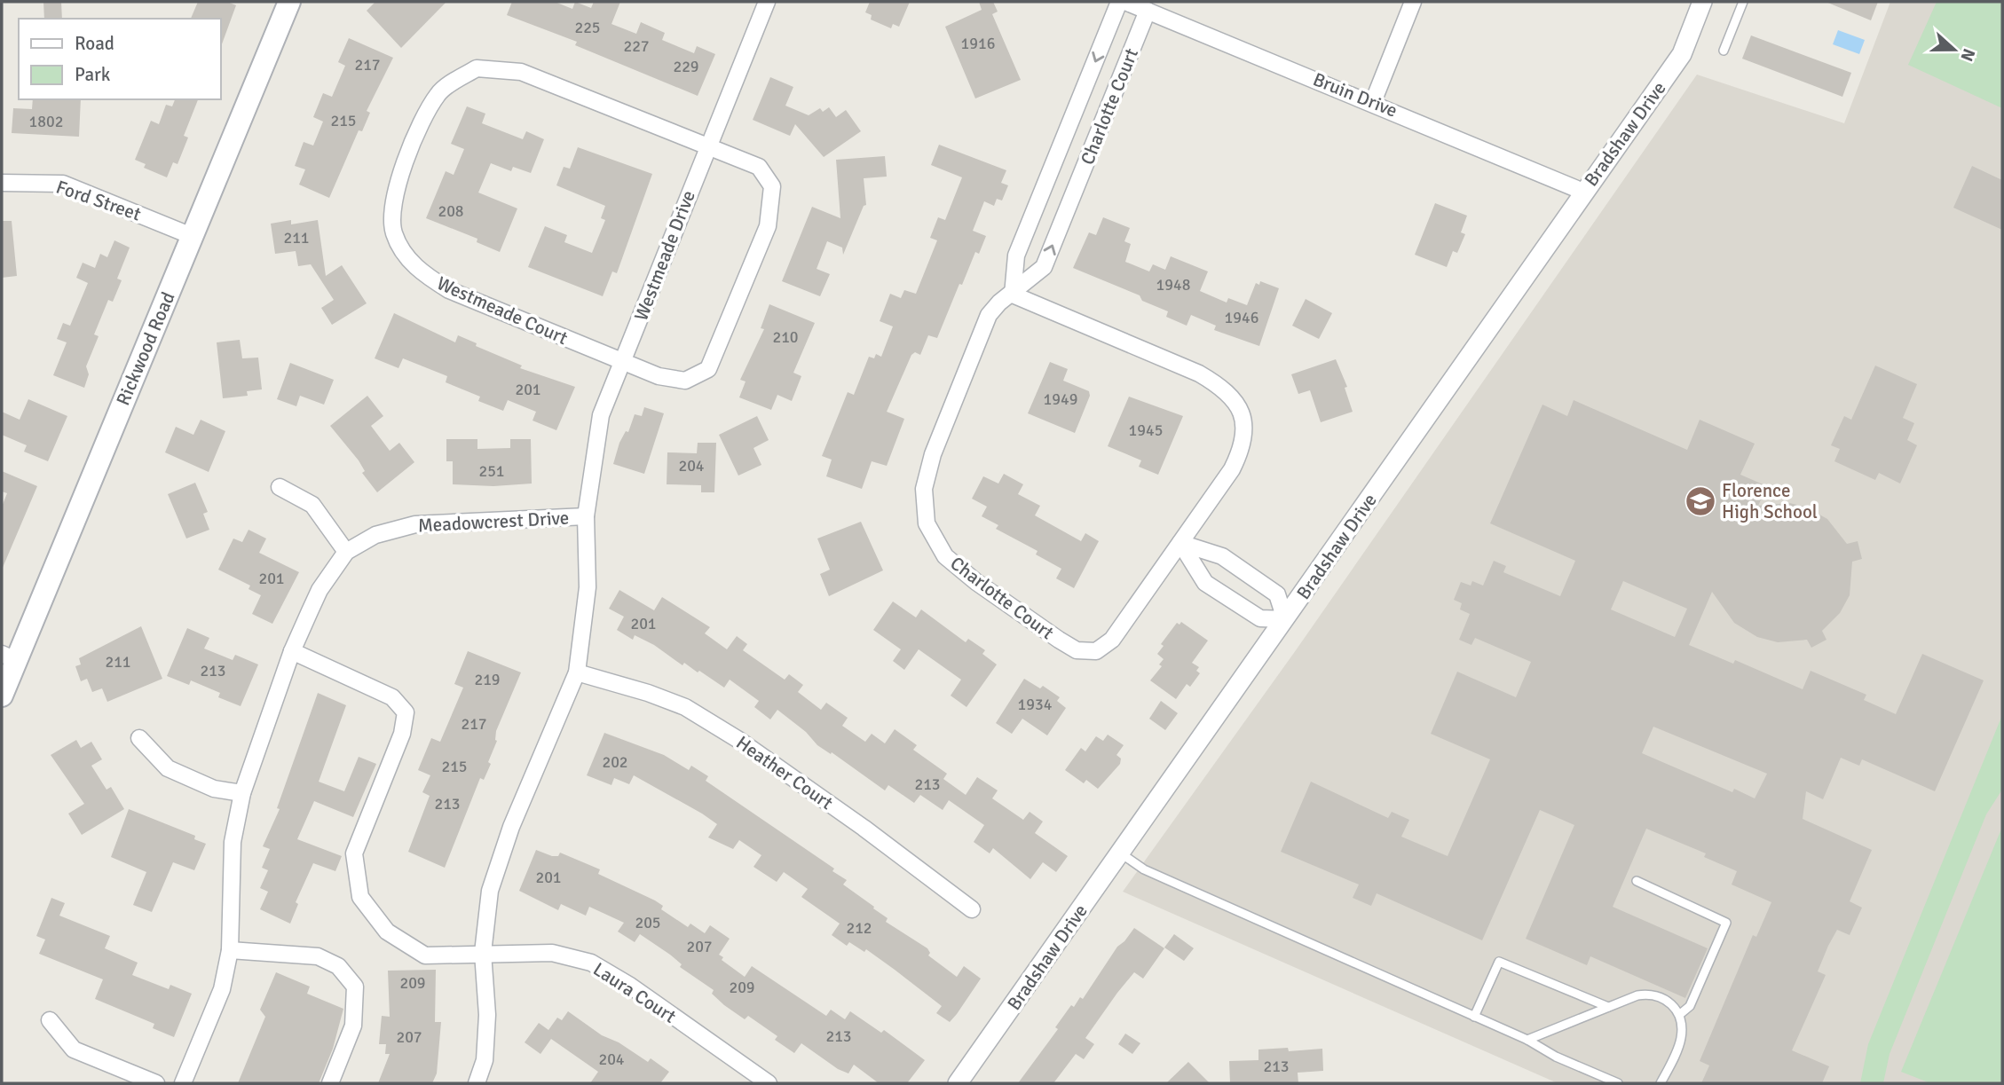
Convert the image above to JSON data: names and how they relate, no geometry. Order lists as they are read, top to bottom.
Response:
{
  "streets": {
    "main road": ["Rickwood Road"],
    "street": [
      "Bruin Drive",
      "Charlotte Court",
      "Bradshaw Drive",
      "Ford Street",
      "Westmeade Drive",
      "Westmeade Court",
      "Meadowcrest Drive",
      "Heather Court",
      "Laura Court"
    ]
  },
  "crossings": [
    ["Bruin Drive", "Charlotte Court"],
    ["Bruin Drive", "Bradshaw Drive"],
    ["Ford Street", "Rickwood Road"],
    ["Westmeade Drive", "Westmeade Court"],
    ["Westmeade Drive", "Meadowcrest Drive"],
    ["Meadowcrest Drive", "Heather Court"],
    ["Meadowcrest Drive", "Laura Court"]
  ],
  "places": {
    "school or university": ["Florence High School"]
  },
  "house_numbers": [
    "225",
    "1916",
    "227",
    "217",
    "229",
    "215",
    "1802",
    "208",
    "211",
    "1948",
    "1946",
    "210",
    "201",
    "1949",
    "1945",
    "204",
    "251",
    "201",
    "201",
    "211",
    "213",
    "219",
    "1934",
    "217",
    "202",
    "215",
    "213",
    "213",
    "201",
    "205",
    "212",
    "207",
    "209",
    "209",
    "213",
    "207",
    "204",
    "213"
  ],
  "legend": ["Road", "Park"],
  "north": "right"
}
